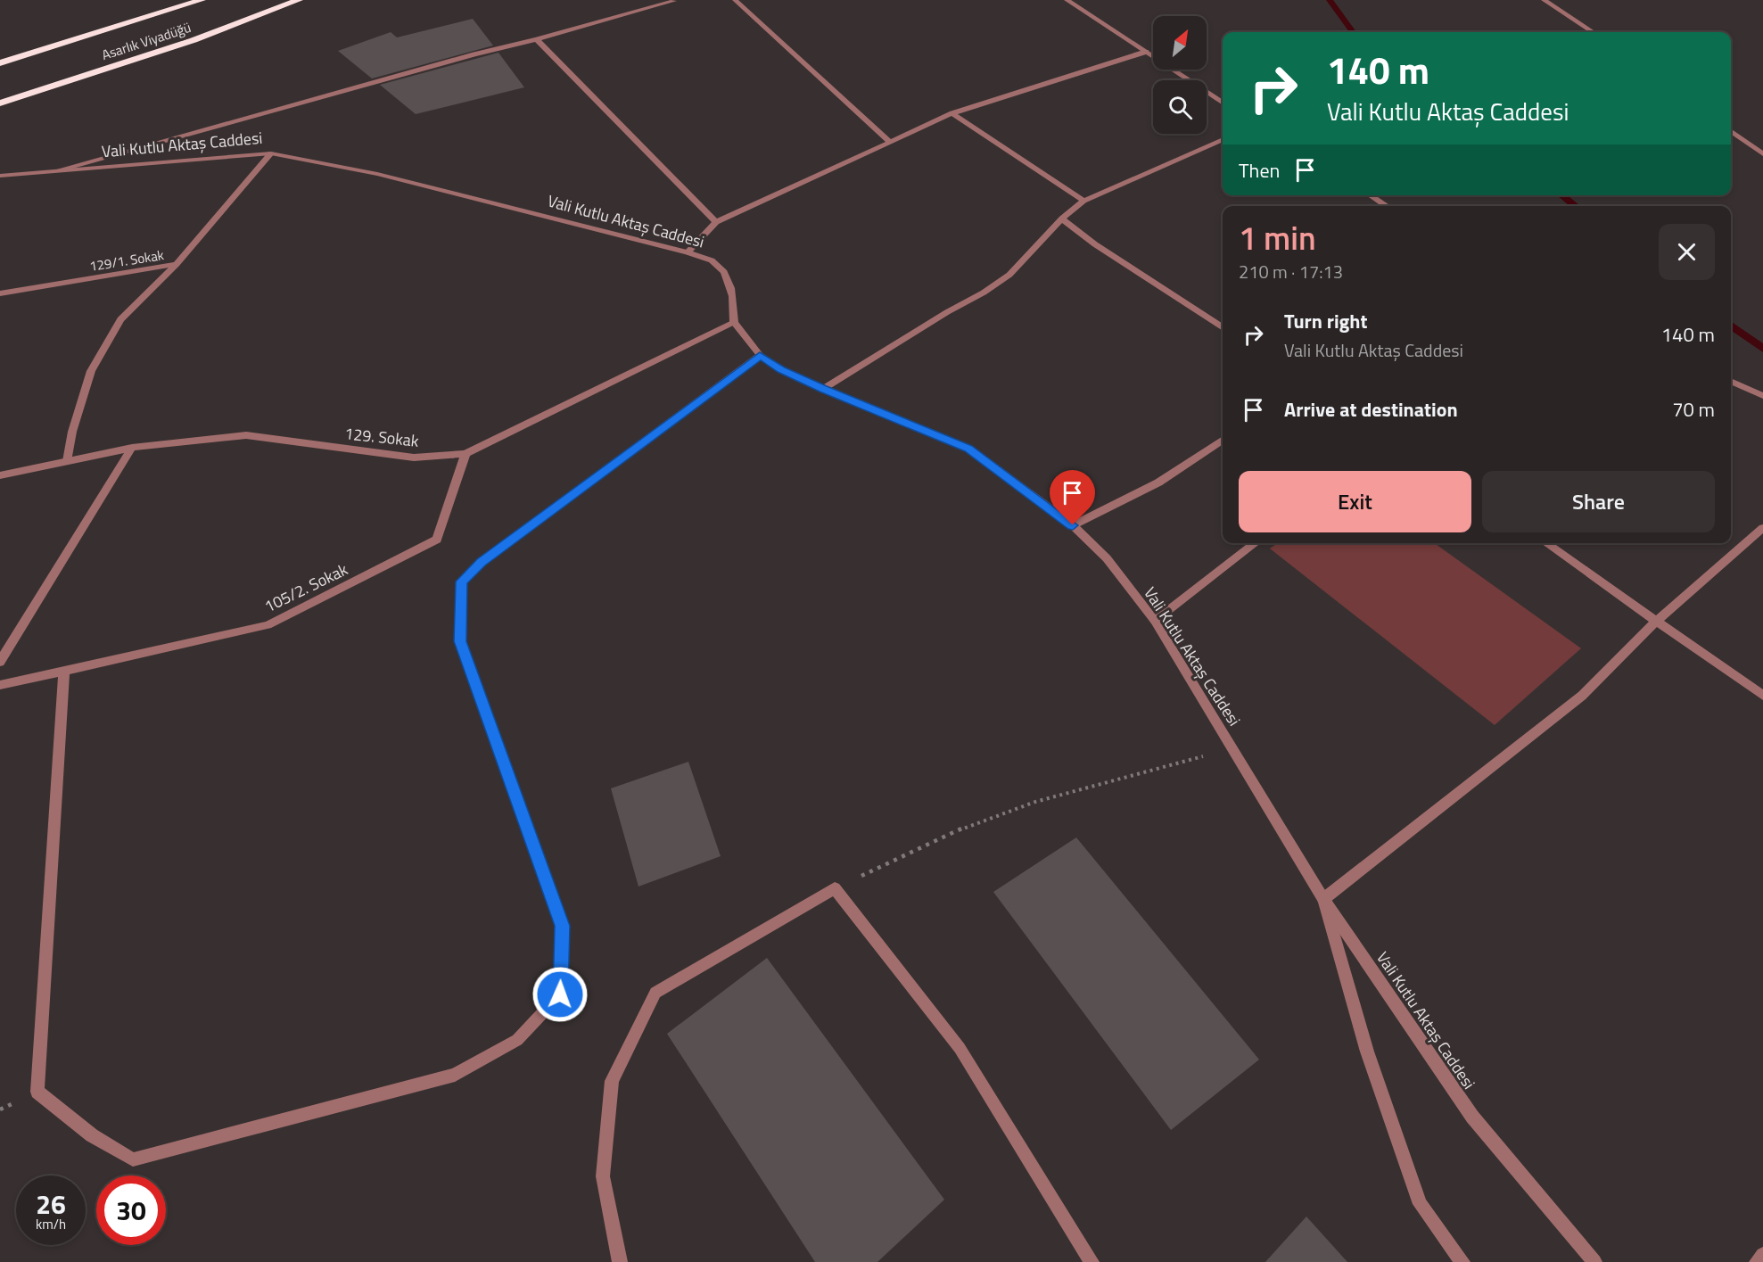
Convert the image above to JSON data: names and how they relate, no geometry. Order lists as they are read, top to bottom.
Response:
{
  "streets": {
    "highway": ["Asarlık Viyadüğü"],
    "street": [
      "Vali Kutlu Aktaş Caddesi",
      "129/1. Sokak",
      "129. Sokak",
      "105/2. Sokak"
    ]
  },
  "crossings": [
    ["Vali Kutlu Aktaş Caddesi", "129/1. Sokak"],
    ["Vali Kutlu Aktaş Caddesi", "129. Sokak"],
    ["129. Sokak", "105/2. Sokak"]
  ],
  "north": "top right",
  "page": {
    "turn": ["140 m", "Vali Kutlu Aktaş Caddesi"],
    "then": "Then",
    "heading": ["1 min", "210 m · 17:13"],
    "list": [
      {
        "name": "Turn right",
        "note": "Vali Kutlu Aktaş Caddesi",
        "value": "140 m"
      },
      {
        "name": "Arrive at destination",
        "value": "70 m"
      }
    ],
    "buttons": ["Exit", "Share"],
    "speed": "26 km/h",
    "limit": "30"
  }
}
